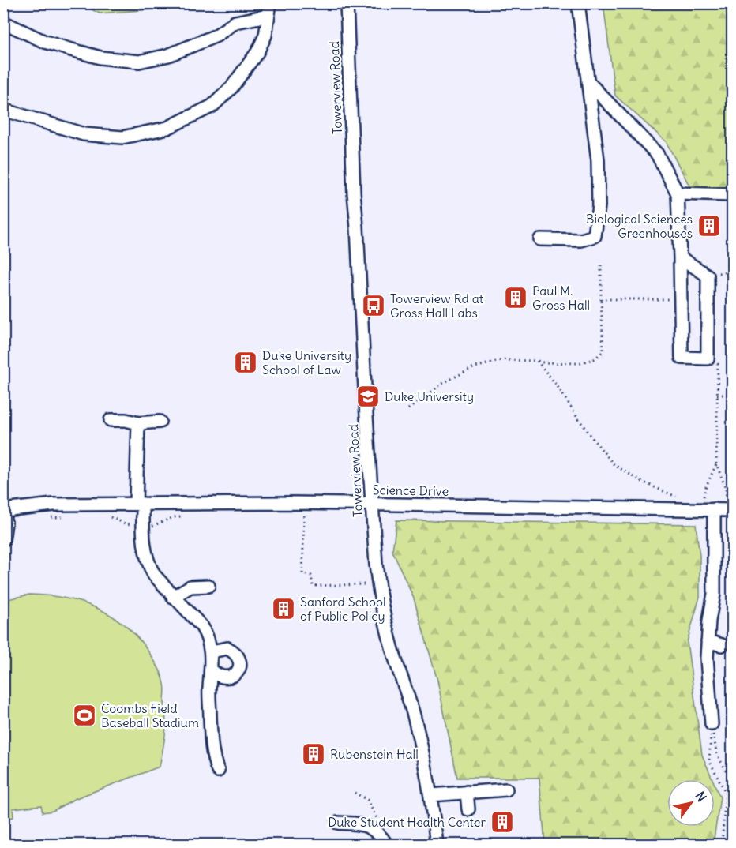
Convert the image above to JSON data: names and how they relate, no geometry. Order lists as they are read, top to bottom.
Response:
{
  "streets": {
    "street": ["Towerview Road", "Science Drive"]
  },
  "crossings": [
    ["Towerview Road", "Science Drive"]
  ],
  "places": {
    "building": [
      "Biological Sciences Greenhouses",
      "Paul M. Gross Hall",
      "Duke University School of Law",
      "Sanford School of Public Policy",
      "Rubenstein Hall",
      "Duke Student Health Center"
    ],
    "bus stop": ["Towerview Rd at Gross Hall Labs"],
    "school or university": ["Duke University"],
    "sports": ["Coombs Field Baseball Stadium"]
  },
  "north": "top right"
}
